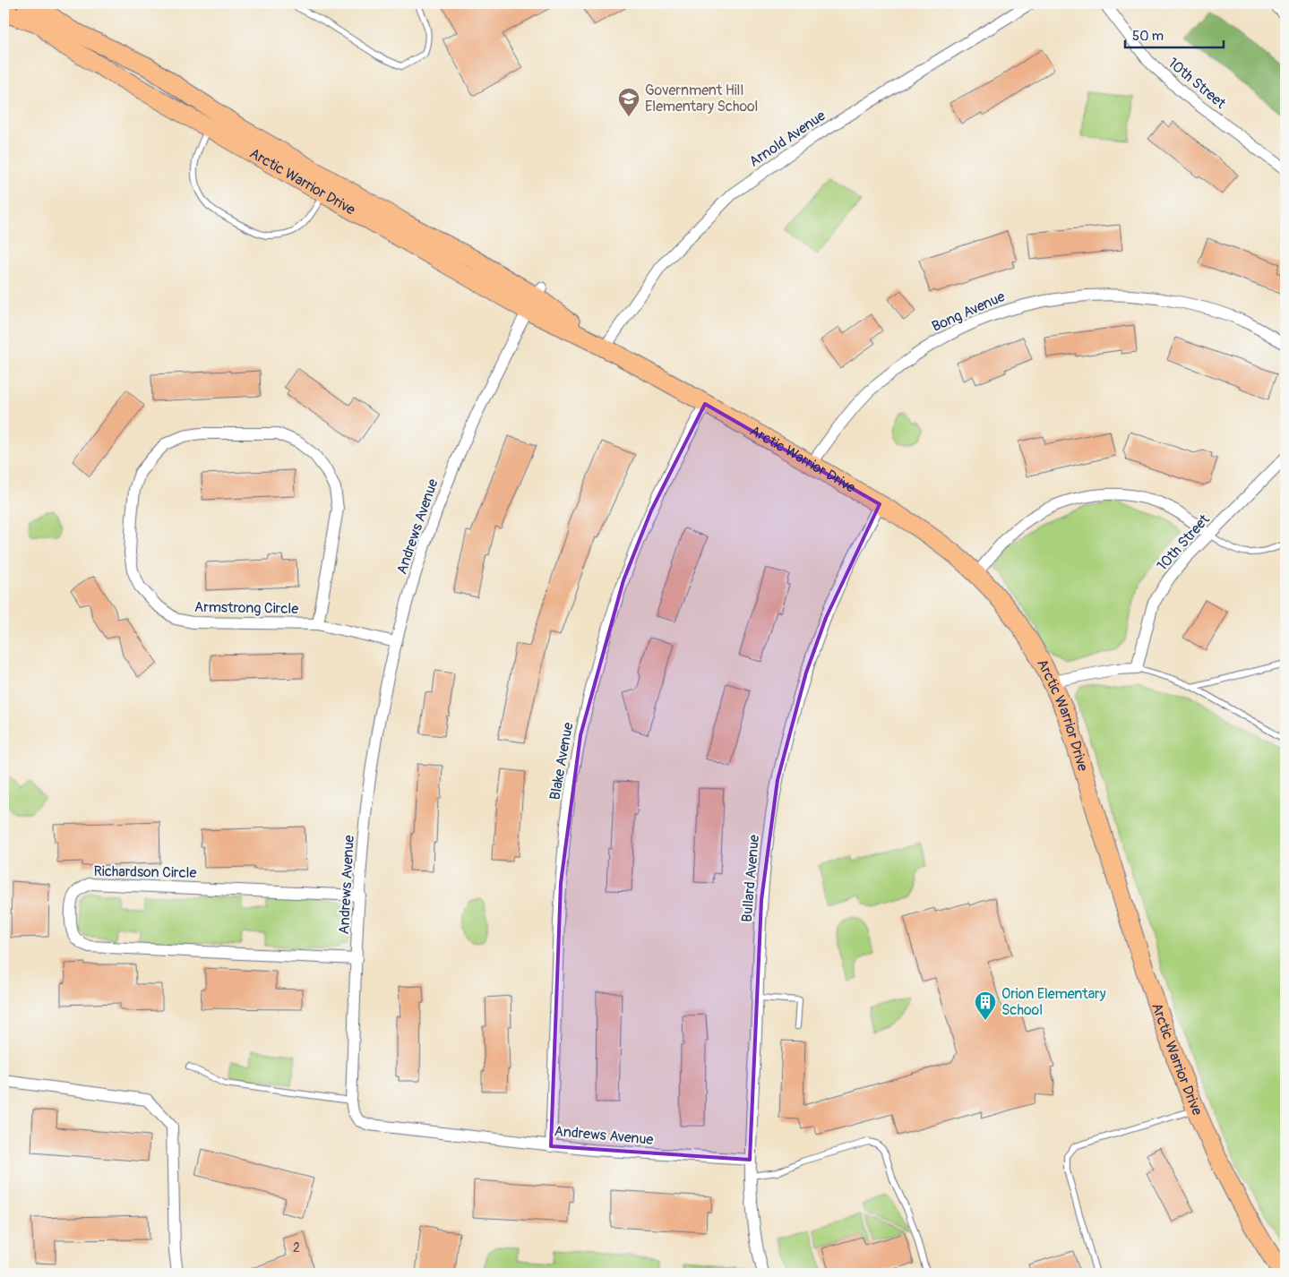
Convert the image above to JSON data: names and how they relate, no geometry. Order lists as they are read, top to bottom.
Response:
{
  "streets": {
    "main road": ["Arctic Warrior Drive"],
    "street": [
      "10th Street",
      "Arnold Avenue",
      "Bong Avenue",
      "Andrews Avenue",
      "Armstrong Circle",
      "Blake Avenue",
      "Richardson Circle",
      "Bullard Avenue"
    ]
  },
  "crossings": [
    ["Arnold Avenue", "Arctic Warrior Drive"],
    ["Arctic Warrior Drive", "Bong Avenue"],
    ["Arctic Warrior Drive", "Andrews Avenue"],
    ["Arctic Warrior Drive", "Blake Avenue"],
    ["Arctic Warrior Drive", "Bullard Avenue"],
    ["Andrews Avenue", "Armstrong Circle"],
    ["Andrews Avenue", "Blake Avenue"],
    ["Andrews Avenue", "Richardson Circle"],
    ["Andrews Avenue", "Bullard Avenue"]
  ],
  "places": {
    "school or university": ["Government Hill Elementary School"],
    "building": ["Orion Elementary School"]
  },
  "house_numbers": ["2"],
  "scale_bar": "50 m"
}
